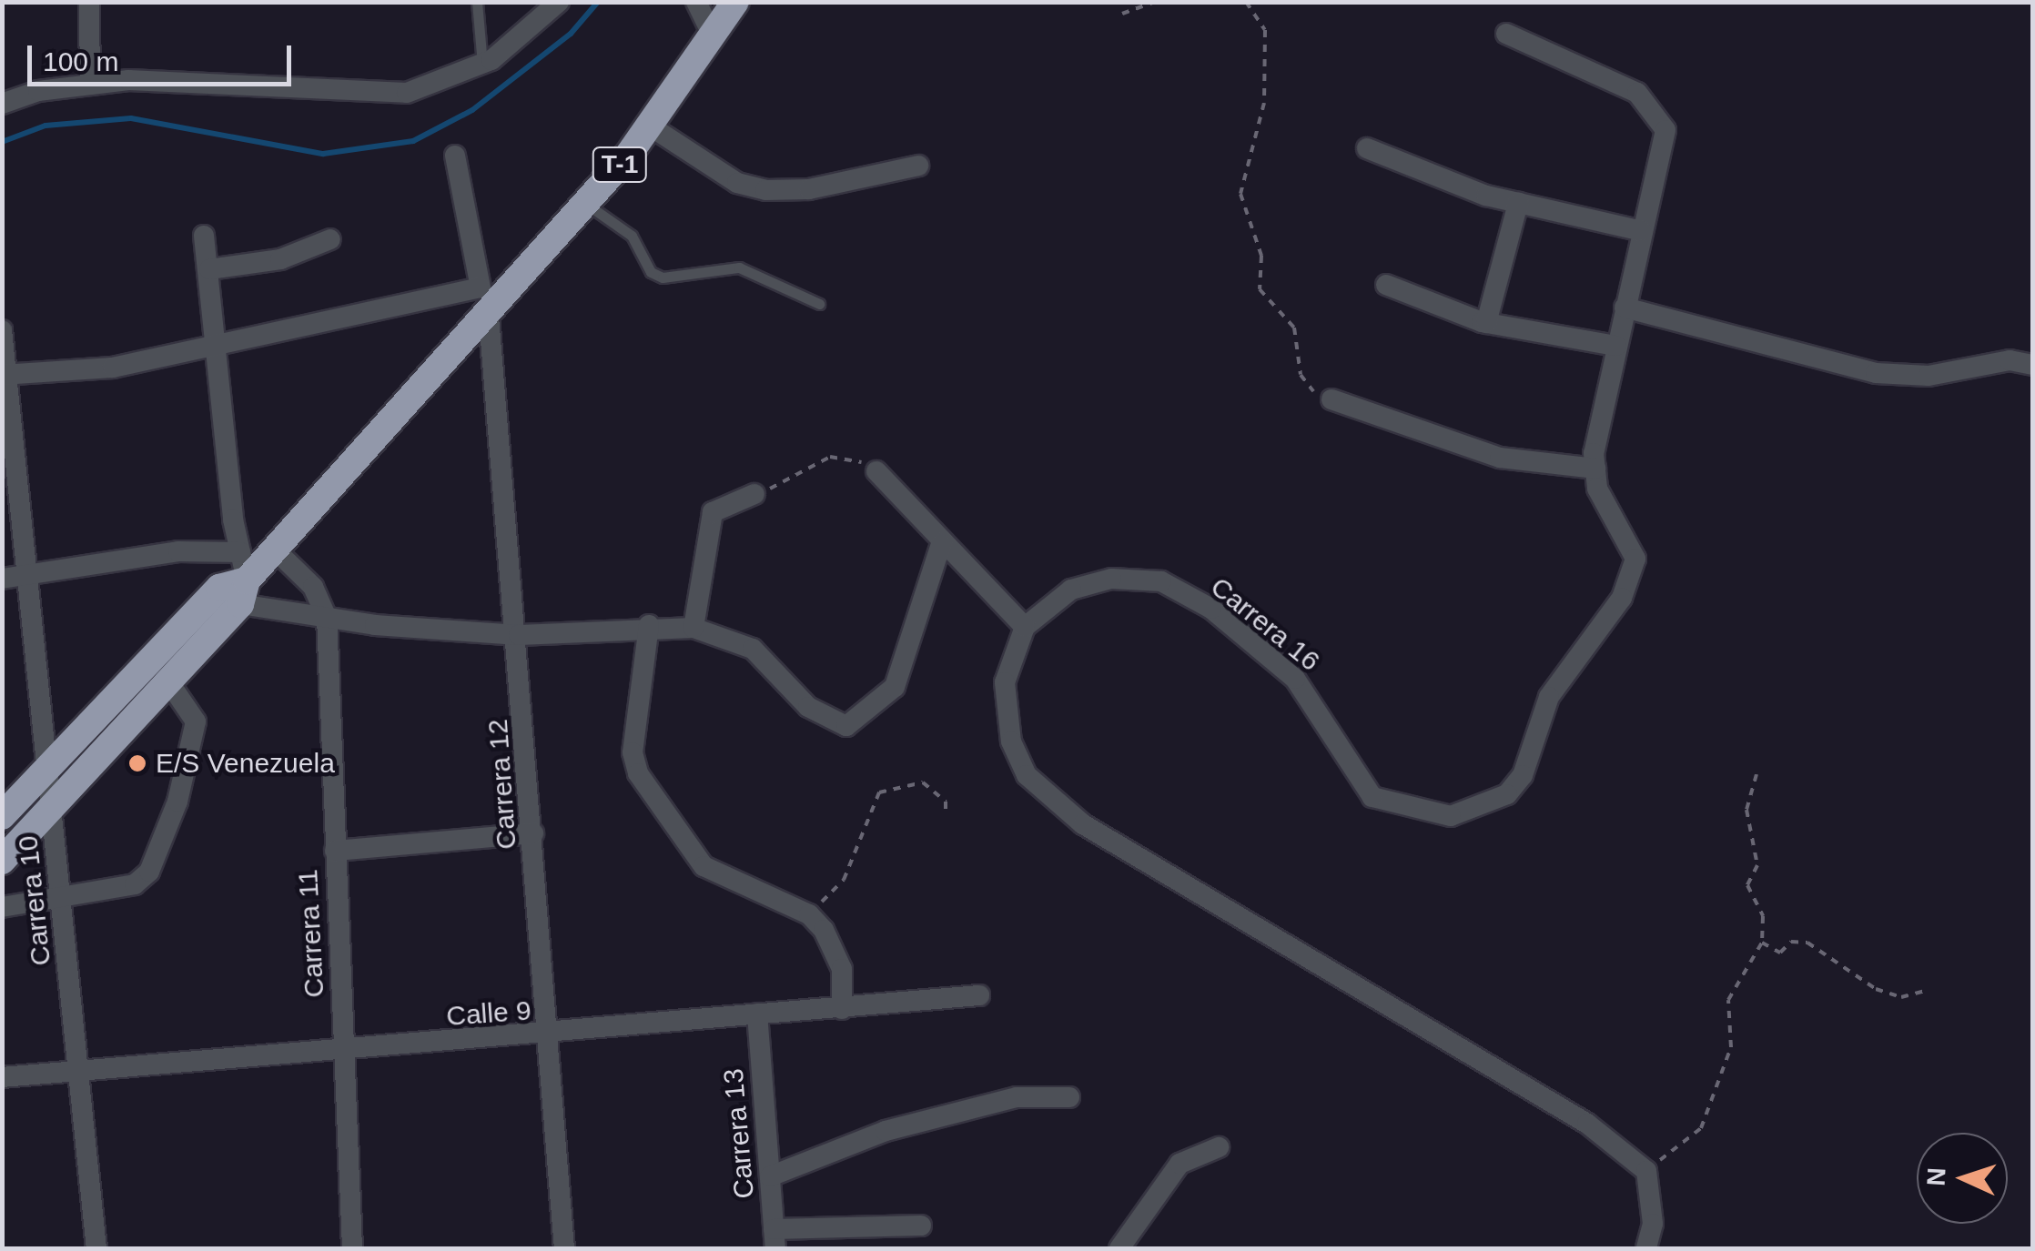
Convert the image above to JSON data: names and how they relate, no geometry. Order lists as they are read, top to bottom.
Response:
{
  "streets": {
    "highway": ["T-1"],
    "street": [
      "Carrera 16",
      "Carrera 12",
      "Carrera 10",
      "Carrera 11",
      "Calle 9",
      "Carrera 13"
    ]
  },
  "crossings": [
    ["T-1", "Carrera 12"],
    ["T-1", "Carrera 10"],
    ["Carrera 12", "Calle 9"],
    ["Carrera 10", "Calle 9"],
    ["Carrera 11", "Calle 9"],
    ["Calle 9", "Carrera 13"]
  ],
  "places": ["E/S Venezuela"],
  "scale_bar": "100 m",
  "north": "left"
}
